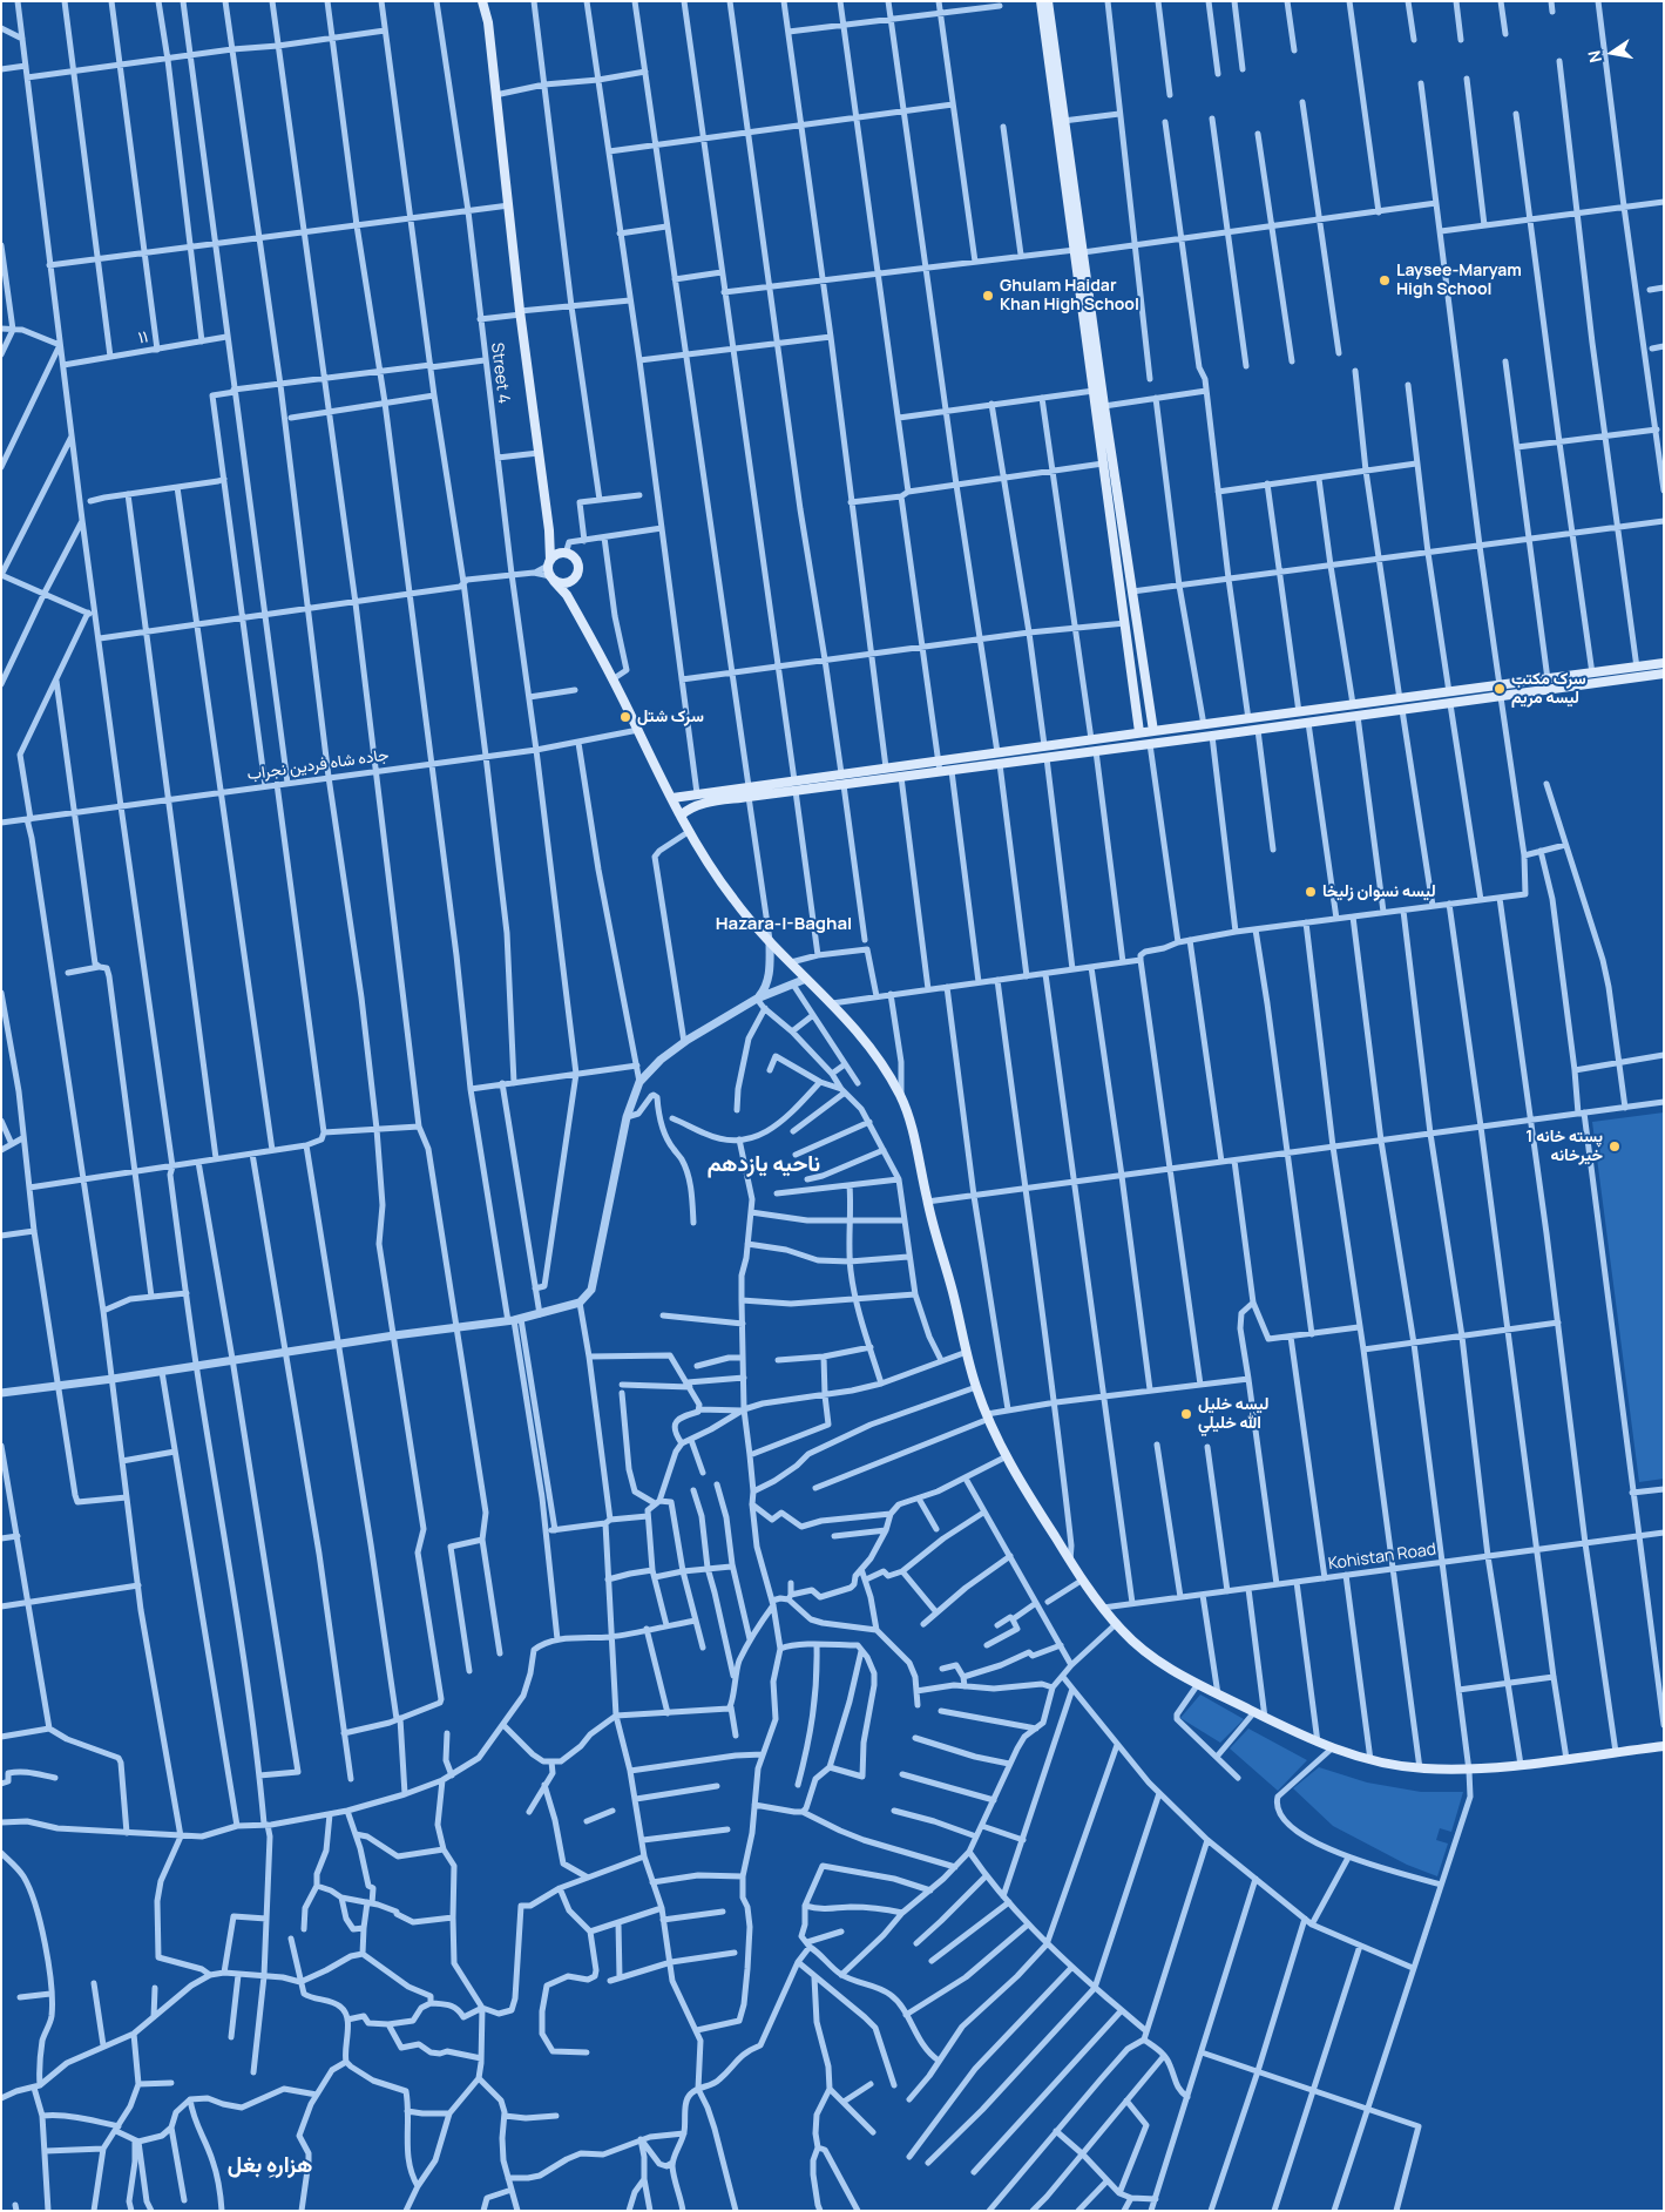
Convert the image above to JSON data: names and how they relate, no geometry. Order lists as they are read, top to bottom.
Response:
{
  "streets": {
    "street": [
      "۱۱",
      "Street 4",
      "جاده شاه فردین نجراب",
      "Kohistan Road"
    ]
  },
  "crossings": [
    ["Street 4", "جاده شاه فردین نجراب"]
  ],
  "districts": ["Hazara-I-Baghal", "ناحیه یازدهم", "هزارهِ بغل"],
  "places": [
    "Laysee-Maryam High School",
    "Ghulam Haidar Khan High School",
    "سرک مکتب لیسه مریم",
    "سرک شتل",
    "لیسه نسوان زلیخا",
    "1 پسته خانه خیرخانه",
    "ليسه خليل الله خليلي"
  ],
  "north": "left"
}
